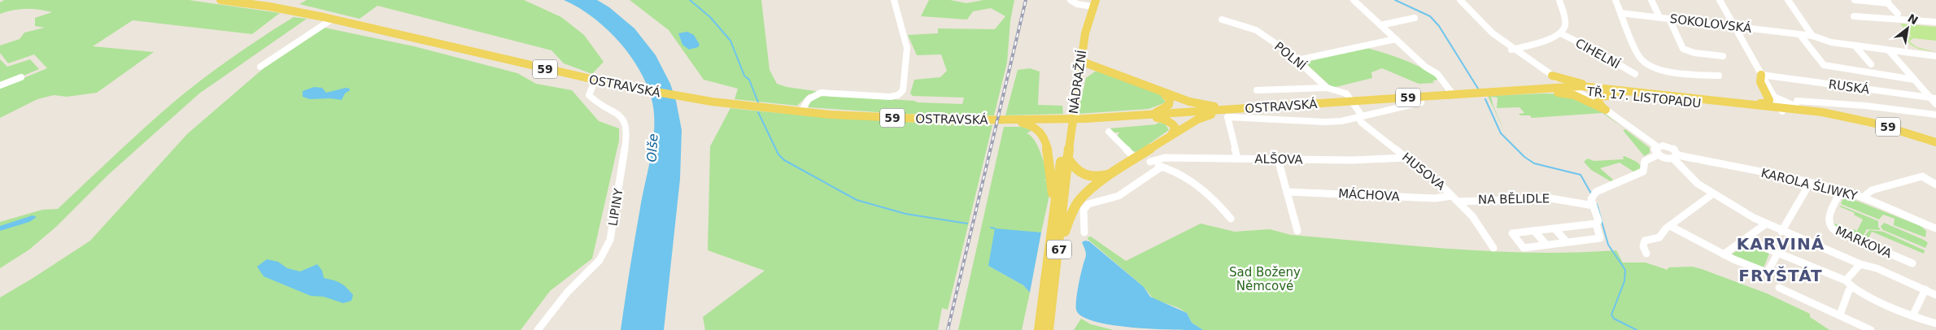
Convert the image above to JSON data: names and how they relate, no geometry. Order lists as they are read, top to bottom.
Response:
{
  "streets": {
    "main road": [
      "59",
      "NÁDRAŽNÍ",
      "OSTRAVSKÁ",
      "TŘ. 17. LISTOPADU",
      "67"
    ],
    "street": [
      "SOKOLOVSKÁ",
      "CIHELNÍ",
      "POLNÍ",
      "RUSKÁ",
      "ALŠOVA",
      "HUSOVA",
      "KAROLA ŚLIWKY",
      "MÁCHOVA",
      "NA BĚLIDLE",
      "LIPINY",
      "MARKOVA"
    ]
  },
  "crossings": [
    ["POLNÍ", "OSTRAVSKÁ"],
    ["POLNÍ", "HUSOVA"],
    ["NÁDRAŽNÍ", "67"],
    ["OSTRAVSKÁ", "TŘ. 17. LISTOPADU"],
    ["OSTRAVSKÁ", "ALŠOVA"],
    ["OSTRAVSKÁ", "HUSOVA"],
    ["OSTRAVSKÁ", "LIPINY"],
    ["ALŠOVA", "HUSOVA"],
    ["HUSOVA", "MÁCHOVA"],
    ["HUSOVA", "NA BĚLIDLE"],
    ["KAROLA ŚLIWKY", "MARKOVA"]
  ],
  "districts": ["KARVINÁ", "FRYŠTÁT"],
  "water": ["Olše"],
  "parks": ["Sad Boženy Němcové"],
  "north": "top right"
}
